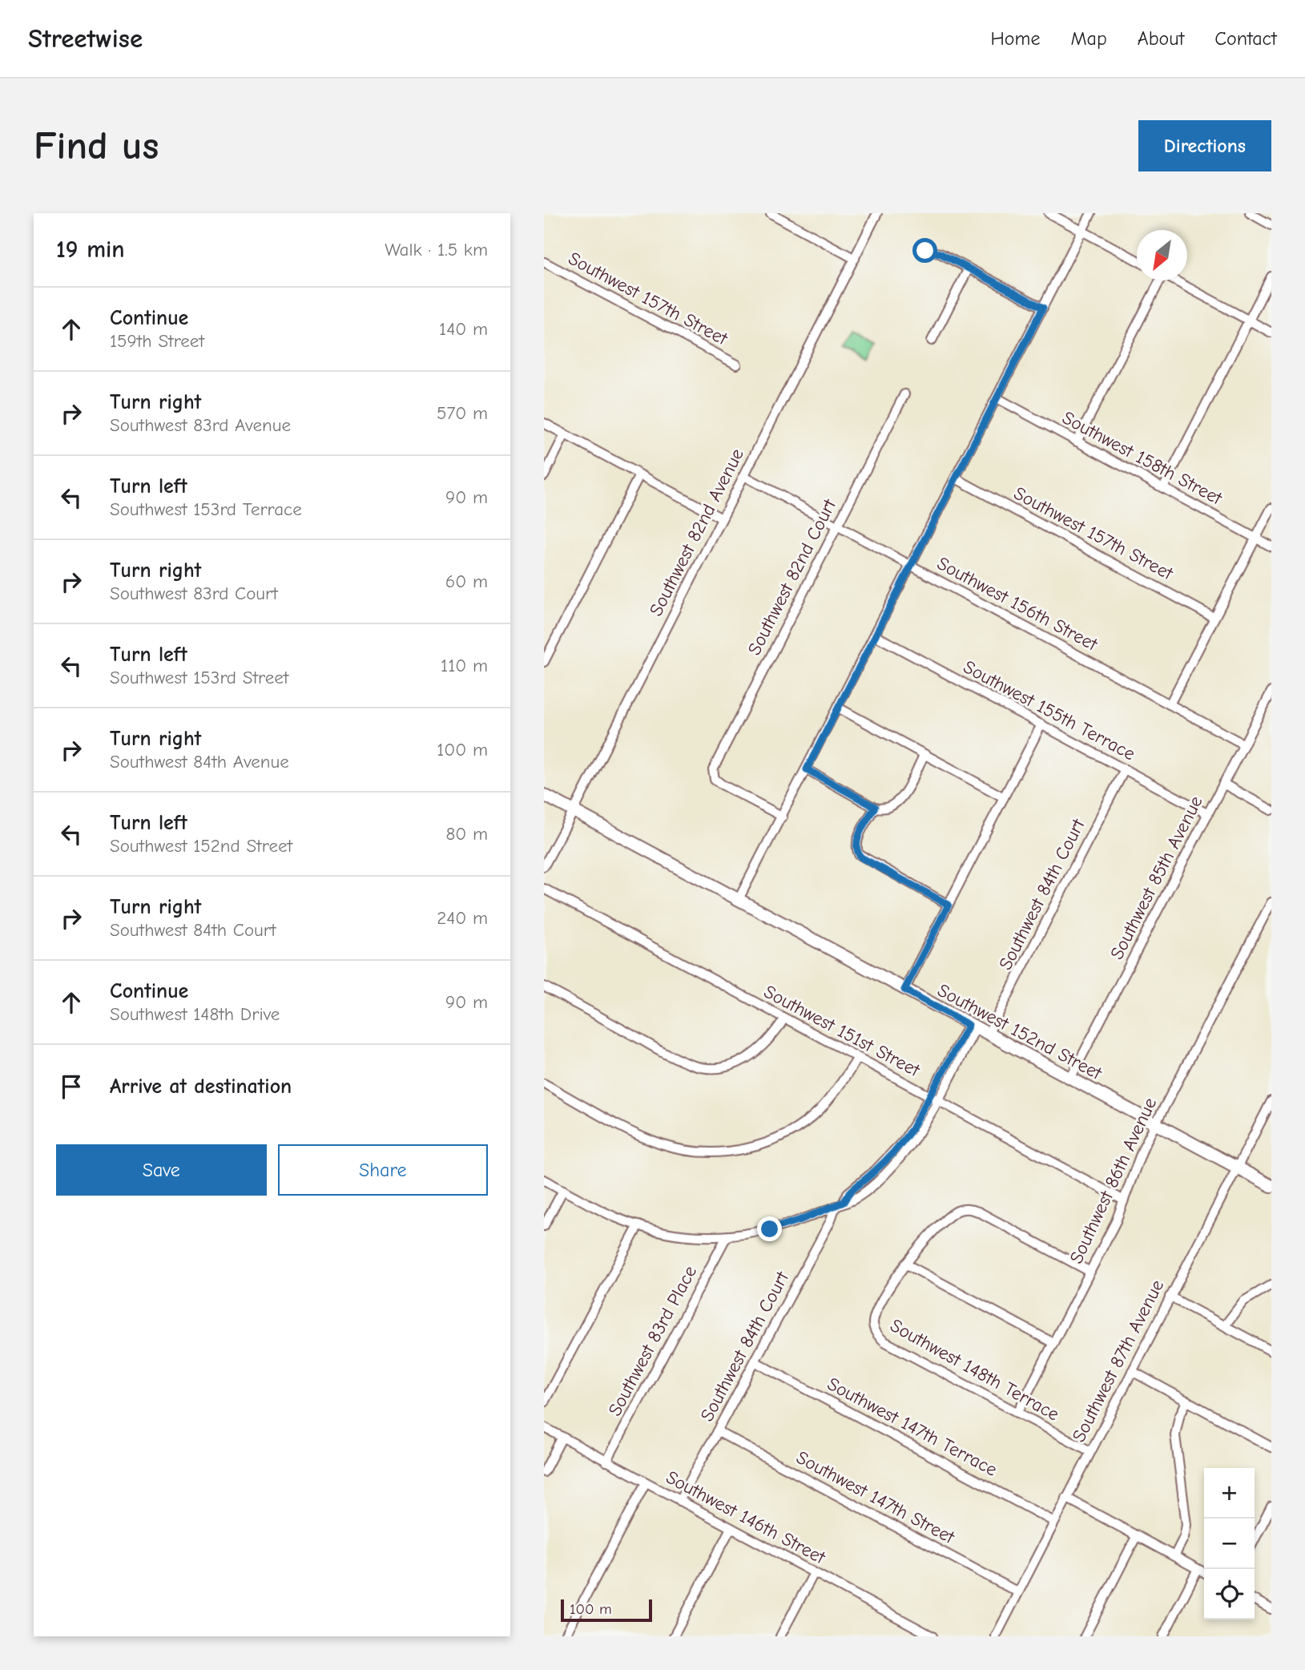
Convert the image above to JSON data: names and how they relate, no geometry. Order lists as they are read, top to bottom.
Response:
{
  "streets": {
    "main road": ["Southwest 152nd Street"],
    "street": [
      "Southwest 157th Street",
      "Southwest 158th Street",
      "Southwest 82nd Avenue",
      "Southwest 82nd Court",
      "Southwest 156th Street",
      "Southwest 155th Terrace",
      "Southwest 85th Avenue",
      "Southwest 84th Court",
      "Southwest 151st Street",
      "Southwest 86th Avenue",
      "Southwest 83rd Place",
      "Southwest 87th Avenue",
      "Southwest 148th Terrace",
      "Southwest 147th Terrace",
      "Southwest 147th Street",
      "Southwest 146th Street"
    ]
  },
  "crossings": [
    ["Southwest 82nd Avenue", "Southwest 156th Street"],
    ["Southwest 82nd Avenue", "Southwest 152nd Street"],
    ["Southwest 82nd Court", "Southwest 156th Street"],
    ["Southwest 156th Street", "Southwest 85th Avenue"],
    ["Southwest 155th Terrace", "Southwest 85th Avenue"],
    ["Southwest 155th Terrace", "Southwest 84th Court"],
    ["Southwest 85th Avenue", "Southwest 152nd Street"],
    ["Southwest 84th Court", "Southwest 152nd Street"],
    ["Southwest 84th Court", "Southwest 147th Terrace"],
    ["Southwest 84th Court", "Southwest 147th Street"],
    ["Southwest 84th Court", "Southwest 146th Street"],
    ["Southwest 151st Street", "Southwest 86th Avenue"],
    ["Southwest 152nd Street", "Southwest 86th Avenue"],
    ["Southwest 152nd Street", "Southwest 87th Avenue"],
    ["Southwest 86th Avenue", "Southwest 148th Terrace"],
    ["Southwest 83rd Place", "Southwest 146th Street"],
    ["Southwest 87th Avenue", "Southwest 148th Terrace"],
    ["Southwest 87th Avenue", "Southwest 147th Terrace"],
    ["Southwest 87th Avenue", "Southwest 147th Street"]
  ],
  "scale_bar": "100 m",
  "north": "bottom left",
  "page": {
    "header": "Streetwise",
    "nav": [
      "Home",
      "Map",
      "About",
      "Contact"
    ],
    "buttons": [
      "Directions",
      ["Save", "Share"]
    ],
    "title": "Find us",
    "heading": ["19 min", "Walk · 1.5 km"],
    "list": [
      ["Continue", "159th Street", "140 m"],
      ["Turn right", "Southwest 83rd Avenue", "570 m"],
      ["Turn left", "Southwest 153rd Terrace", "90 m"],
      ["Turn right", "Southwest 83rd Court", "60 m"],
      ["Turn left", "Southwest 153rd Street", "110 m"],
      ["Turn right", "Southwest 84th Avenue", "100 m"],
      ["Turn left", "Southwest 152nd Street", "80 m"],
      ["Turn right", "Southwest 84th Court", "240 m"],
      ["Continue", "Southwest 148th Drive", "90 m"],
      "Arrive at destination"
    ],
    "map_buttons": ["+", "−"],
    "scale": "100 m"
  }
}
